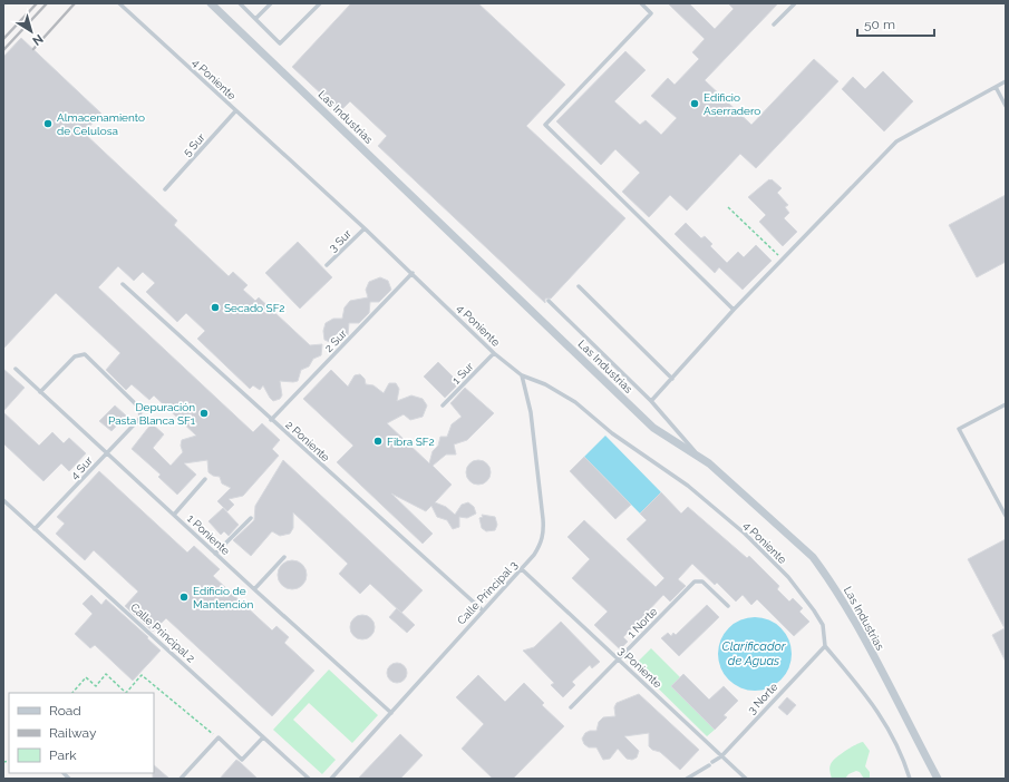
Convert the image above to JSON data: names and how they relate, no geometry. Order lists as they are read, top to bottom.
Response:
{
  "streets": {
    "street": ["Las Industrias"],
    "lane": [
      "4 Poniente",
      "5 Sur",
      "3 Sur",
      "2 Sur",
      "1 Sur",
      "2 Poniente",
      "4 Sur",
      "1 Poniente",
      "Calle Principal 3",
      "1 Norte",
      "Calle Principal 2",
      "3 Poniente",
      "3 Norte"
    ]
  },
  "crossings": [
    ["4 Poniente", "5 Sur"],
    ["4 Poniente", "3 Sur"],
    ["4 Poniente", "2 Sur"],
    ["4 Poniente", "1 Sur"],
    ["4 Poniente", "Calle Principal 3"],
    ["4 Poniente", "3 Norte"],
    ["2 Sur", "2 Poniente"],
    ["2 Poniente", "Calle Principal 3"],
    ["4 Sur", "1 Poniente"],
    ["4 Sur", "Calle Principal 2"],
    ["1 Poniente", "Calle Principal 3"],
    ["Calle Principal 3", "3 Poniente"],
    ["1 Norte", "3 Poniente"],
    ["3 Poniente", "3 Norte"]
  ],
  "water": ["Clarificador de Aguas"],
  "places": [
    "Edificio Aserradero",
    "Almacenamiento de Celulosa",
    "Secado SF2",
    "Depuración Pasta Blanca SF1",
    "Fibra SF2",
    "Edificio de Mantención"
  ],
  "legend": ["Road", "Railway", "Park"],
  "scale_bar": "50 m",
  "north": "bottom right"
}
